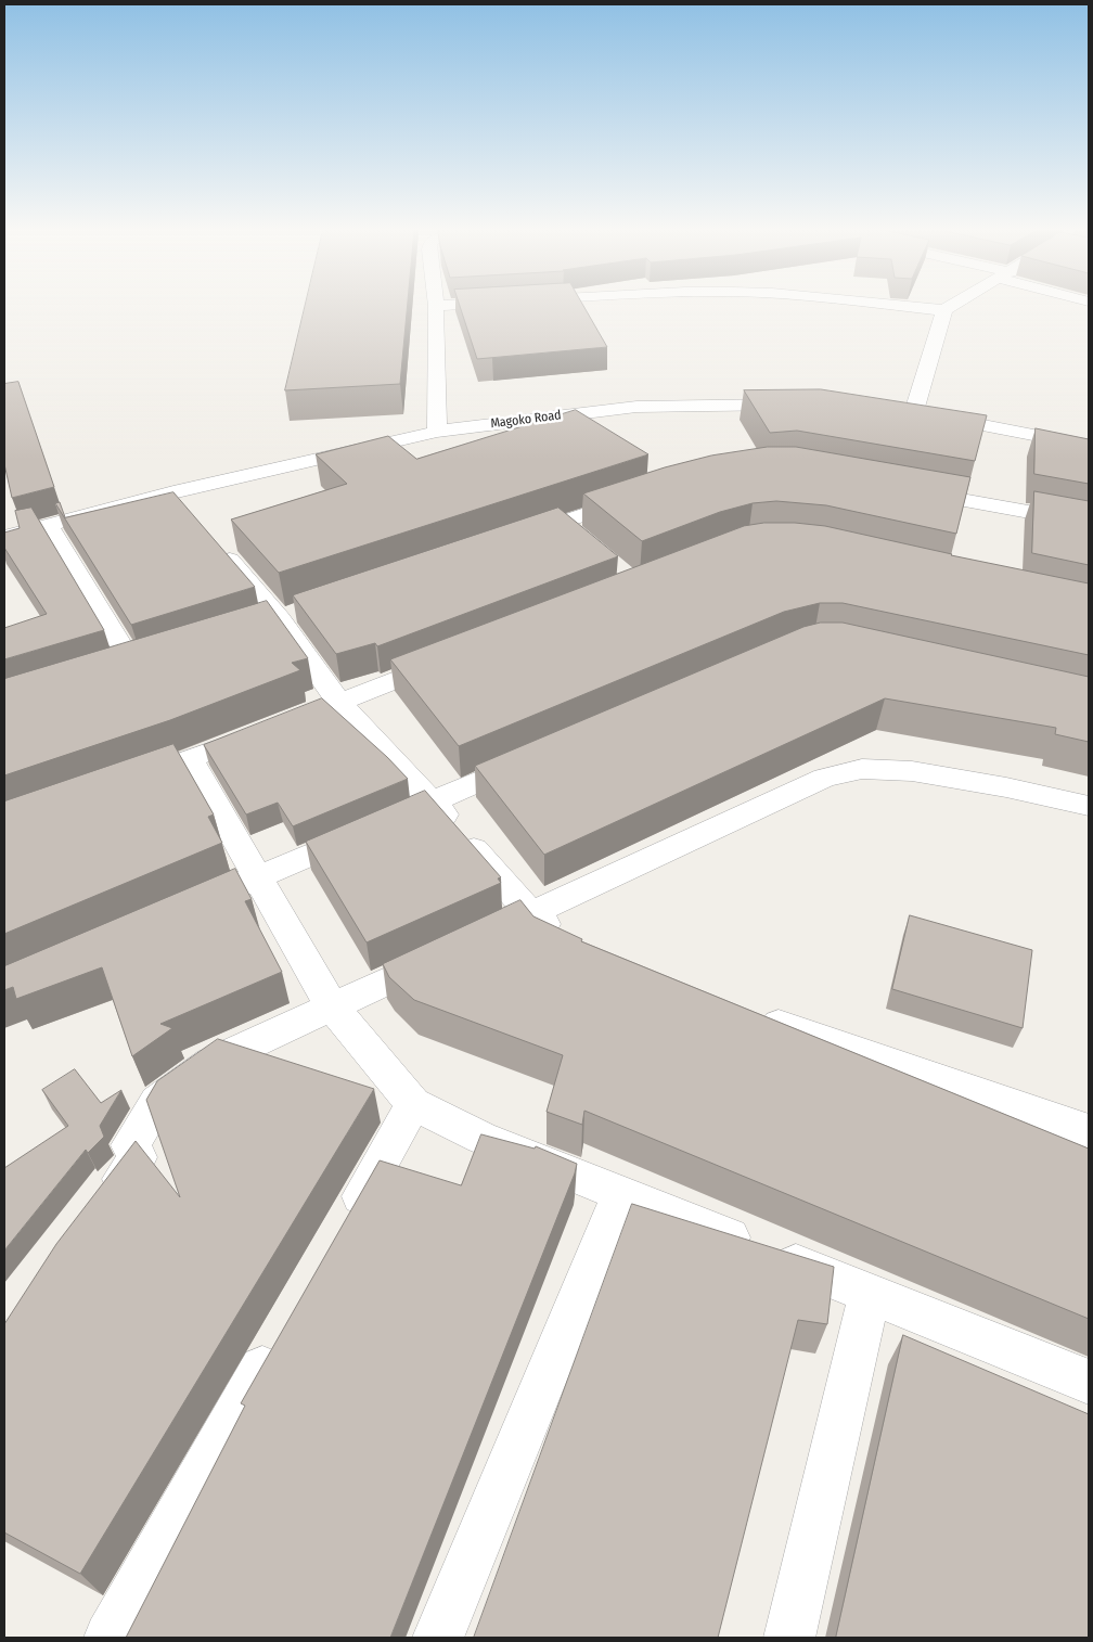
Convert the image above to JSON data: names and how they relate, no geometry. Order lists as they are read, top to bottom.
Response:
{
  "streets": {
    "street": ["Magoko Road"]
  }
}
